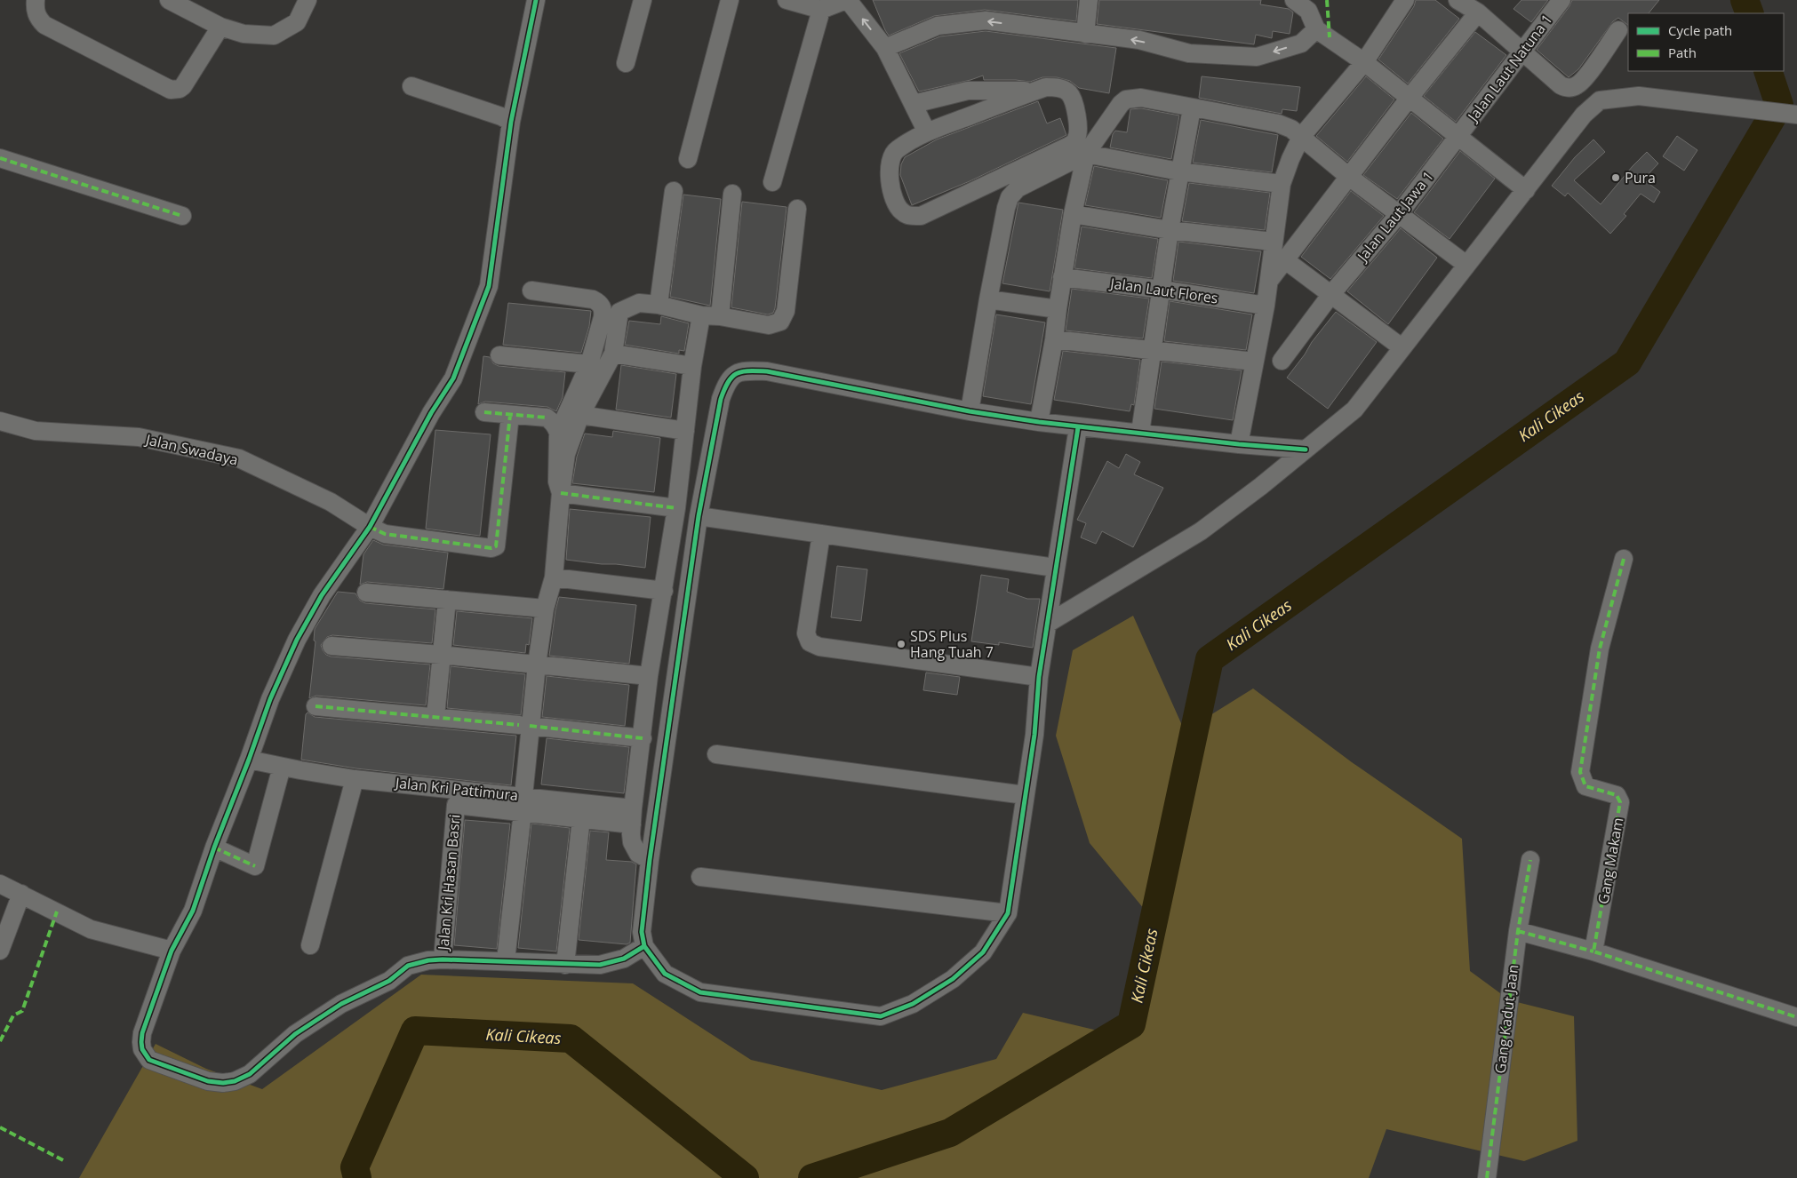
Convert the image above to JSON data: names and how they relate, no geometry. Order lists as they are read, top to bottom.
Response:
{
  "streets": {
    "street": [
      "Jalan Laut Natuna 1",
      "Jalan Laut Jawa 1",
      "Jalan Laut Flores",
      "Jalan Swadaya",
      "Jalan Kri Pattimura",
      "Gang Makam",
      "Jalan Kri Hasan Basri",
      "Gang Kadut Jaan"
    ]
  },
  "crossings": [
    ["Jalan Laut Natuna 1", "Jalan Laut Jawa 1"],
    ["Jalan Kri Pattimura", "Jalan Kri Hasan Basri"]
  ],
  "water": ["Kali Cikeas"],
  "places": ["Pura", "SDS Plus Hang Tuah 7"],
  "legend": ["Cycle path", "Path"]
}
